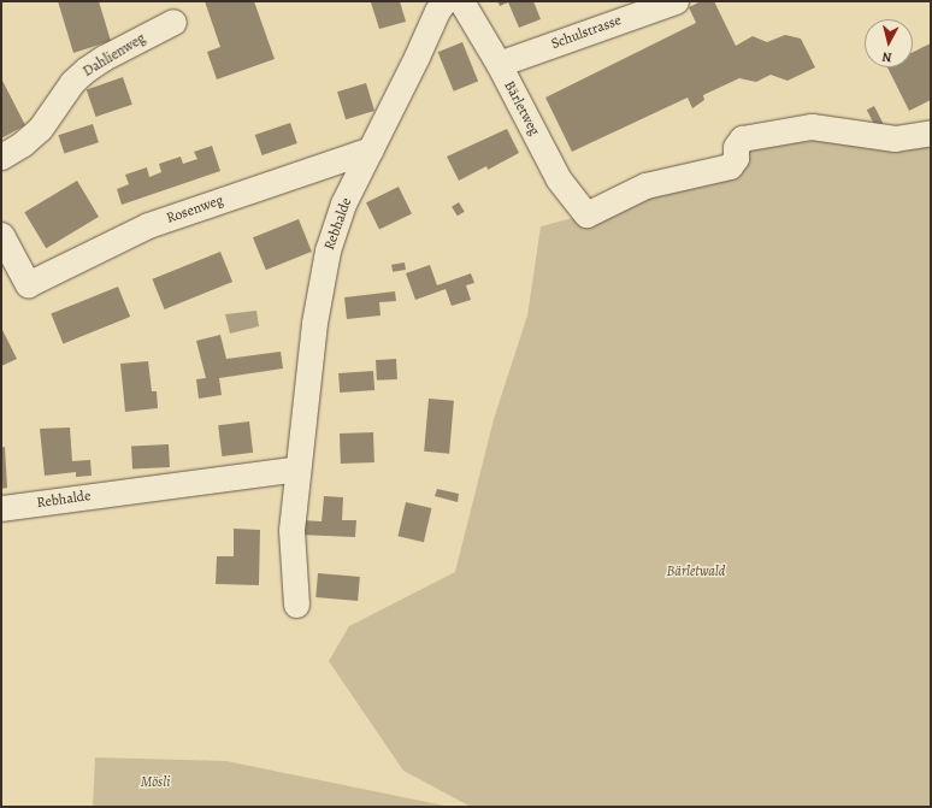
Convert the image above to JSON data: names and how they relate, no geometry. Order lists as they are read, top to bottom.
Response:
{
  "streets": {
    "street": [
      "Schulstrasse",
      "Dahlienweg",
      "Bärletweg",
      "Rosenweg",
      "Rebhalde"
    ]
  },
  "crossings": [
    ["Schulstrasse", "Bärletweg"],
    ["Rosenweg", "Rebhalde"]
  ],
  "parks": ["Bärletwald", "Mösli"],
  "north": "bottom"
}
